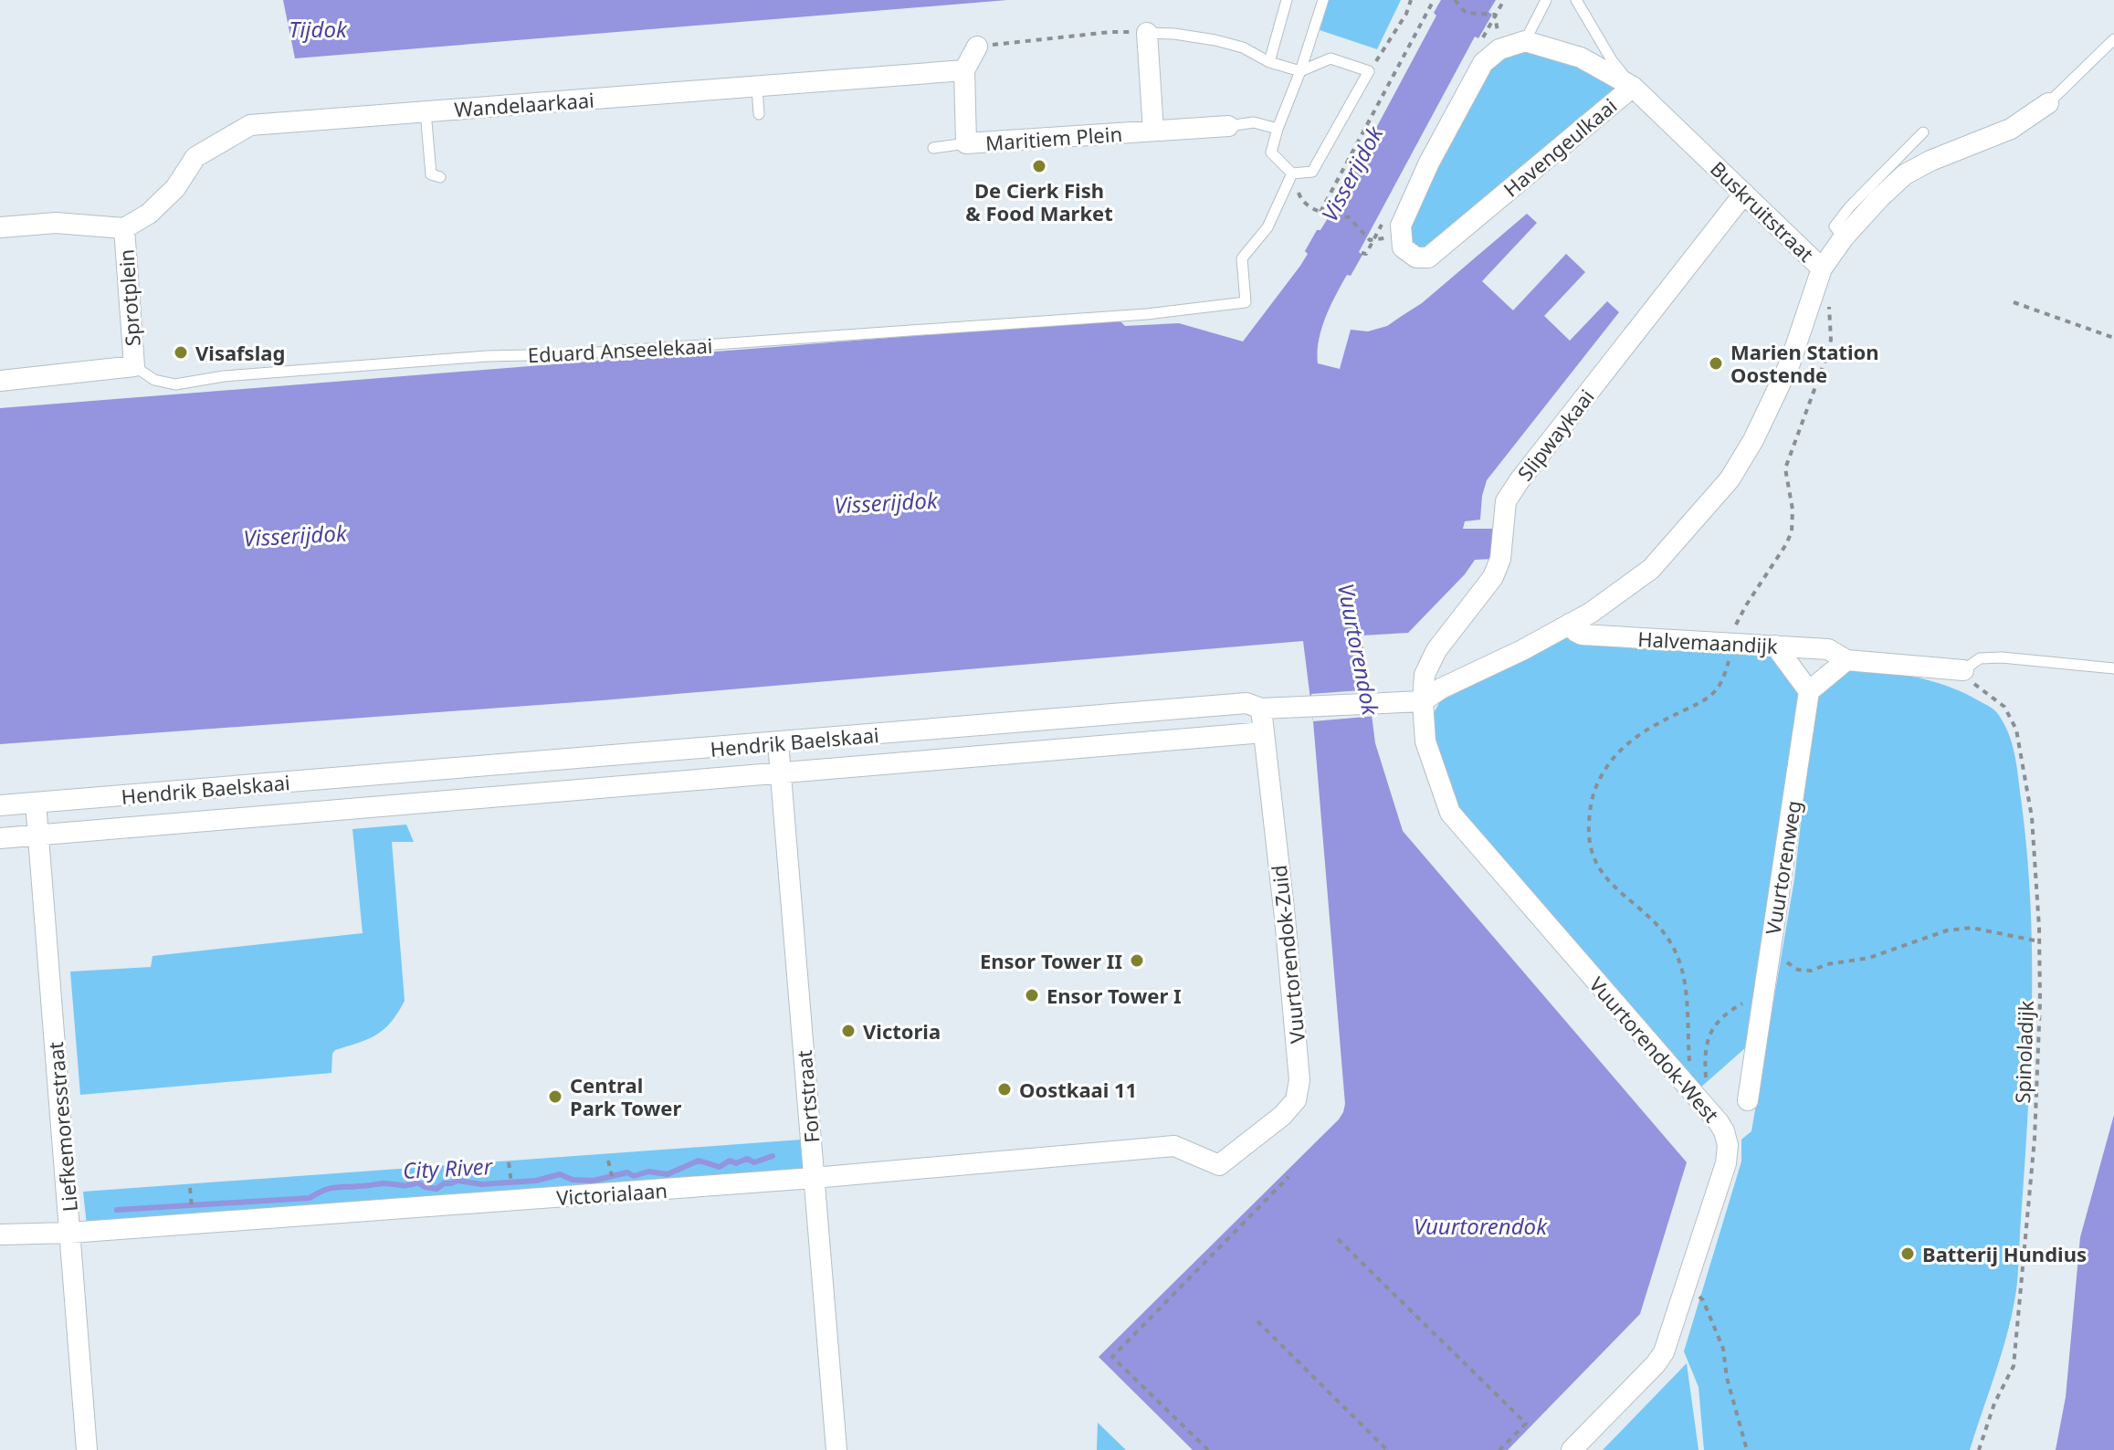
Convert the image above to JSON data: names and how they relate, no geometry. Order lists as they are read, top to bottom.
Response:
{
  "streets": {
    "street": [
      "Wandelaarkaai",
      "Maritiem Plein",
      "Havengeulkaai",
      "Buskruitstraat",
      "Sprotplein",
      "Slipwaykaai",
      "Halvemaandijk",
      "Hendrik Baelskaai",
      "Vuurtorenweg",
      "Vuurtorendok-Zuid",
      "Vuurtorendok-West",
      "Fortstraat",
      "Liefkemoresstraat",
      "Victorialaan"
    ],
    "lane": ["Eduard Anseelekaai"],
    "path": ["Spinoladijk"]
  },
  "crossings": [
    ["Wandelaarkaai", "Maritiem Plein"],
    ["Wandelaarkaai", "Sprotplein"],
    ["Havengeulkaai", "Buskruitstraat"],
    ["Buskruitstraat", "Slipwaykaai"],
    ["Buskruitstraat", "Halvemaandijk"],
    ["Sprotplein", "Eduard Anseelekaai"],
    ["Slipwaykaai", "Hendrik Baelskaai"],
    ["Slipwaykaai", "Vuurtorendok-West"],
    ["Halvemaandijk", "Spinoladijk"],
    ["Hendrik Baelskaai", "Vuurtorendok-Zuid"],
    ["Hendrik Baelskaai", "Vuurtorendok-West"],
    ["Hendrik Baelskaai", "Fortstraat"],
    ["Hendrik Baelskaai", "Liefkemoresstraat"],
    ["Vuurtorendok-Zuid", "Victorialaan"],
    ["Fortstraat", "Victorialaan"],
    ["Liefkemoresstraat", "Victorialaan"]
  ],
  "water": [
    "Tijdok",
    "Visserijdok",
    "Vuurtorendok",
    "City River"
  ],
  "places": [
    "De Cierk Fish & Food Market",
    "Visafslag",
    "Marien Station Oostende",
    "Ensor Tower II",
    "Ensor Tower I",
    "Victoria",
    "Oostkaai 11",
    "Central Park Tower",
    "Batterij Hundius"
  ]
}
